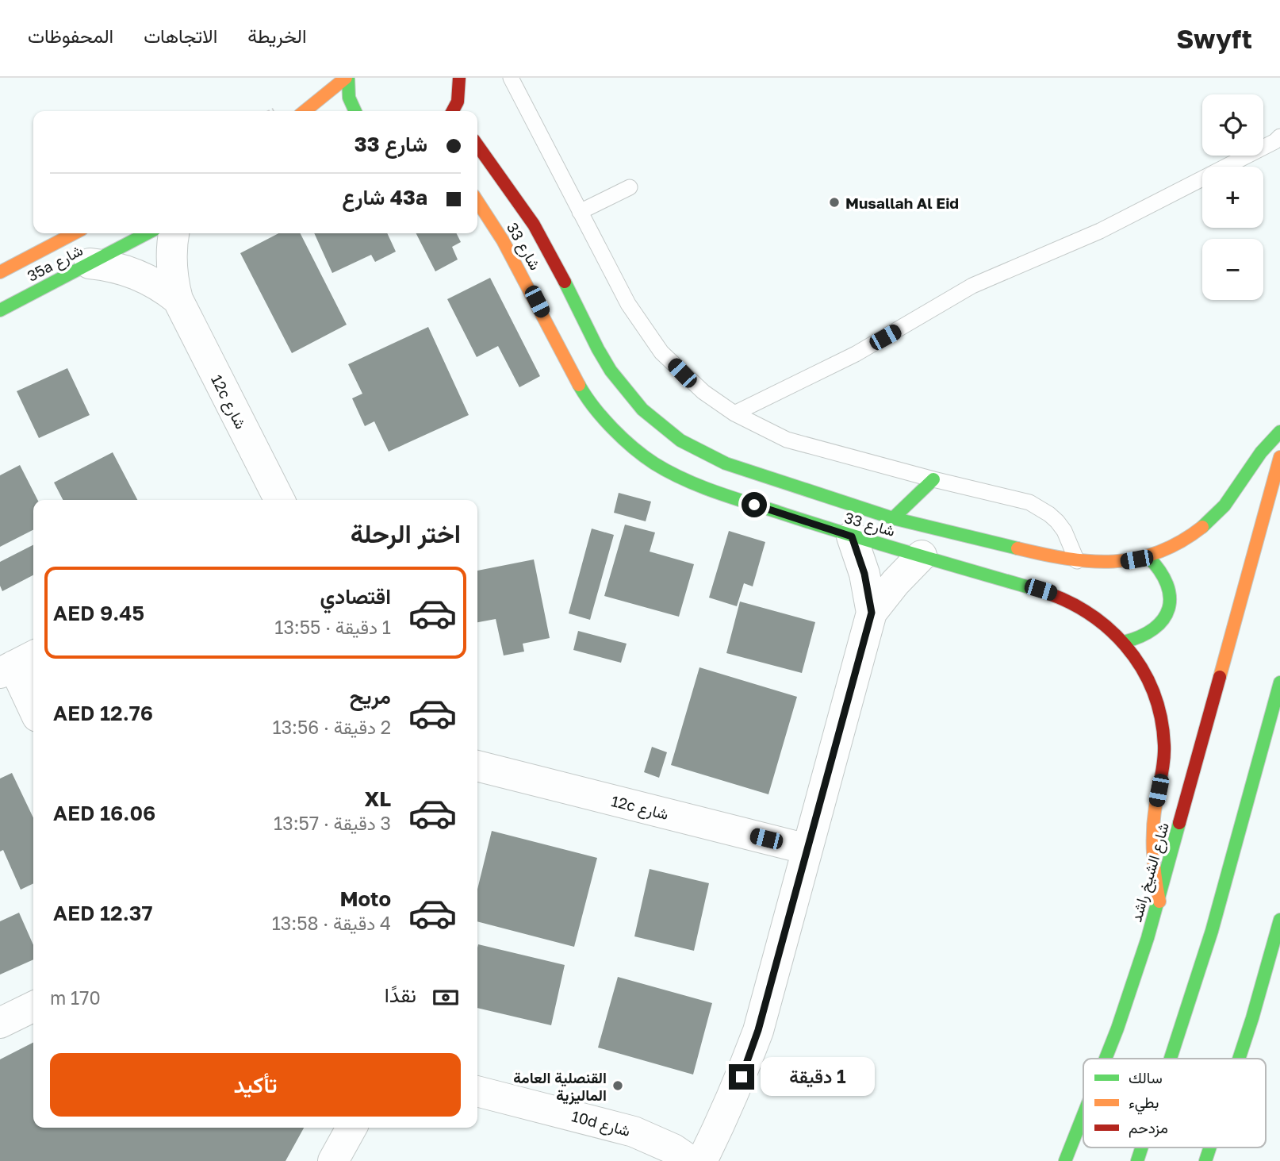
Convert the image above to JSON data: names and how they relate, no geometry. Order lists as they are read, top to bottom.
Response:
{
  "streets": {
    "main road": ["شارع 33", "35a شارع", "شارع الشيخ راشد"],
    "street": ["12c شارع", "10d شارع"]
  },
  "crossings": [
    ["شارع 33", "شارع الشيخ راشد"],
    ["35a شارع", "12c شارع"]
  ],
  "places": ["Musallah Al Eid", "القنصلية العامة الماليزية"],
  "legend": ["سالك", "بطيء", "مزدحم"],
  "page": {
    "header": "Swyft",
    "nav": ["الخريطة", "الاتجاهات", "المحفوظات"],
    "map_buttons": ["+", "−"],
    "banner": ["شارع 33", "43a شارع"],
    "heading": "اختر الرحلة",
    "list": [
      {
        "name": "اقتصادي",
        "note": "1 دقيقة · 13:55",
        "value": "AED 9.45"
      },
      {
        "name": "مريح",
        "note": "2 دقيقة · 13:56",
        "value": "AED 12.76"
      },
      {
        "name": "XL",
        "note": "3 دقيقة · 13:57",
        "value": "AED 16.06"
      },
      {
        "name": "Moto",
        "note": "4 دقيقة · 13:58",
        "value": "AED 12.37"
      }
    ],
    "pay": ["نقدًا", "170 m"],
    "buttons": "تأكيد",
    "bubble": "1 دقيقة"
  }
}
